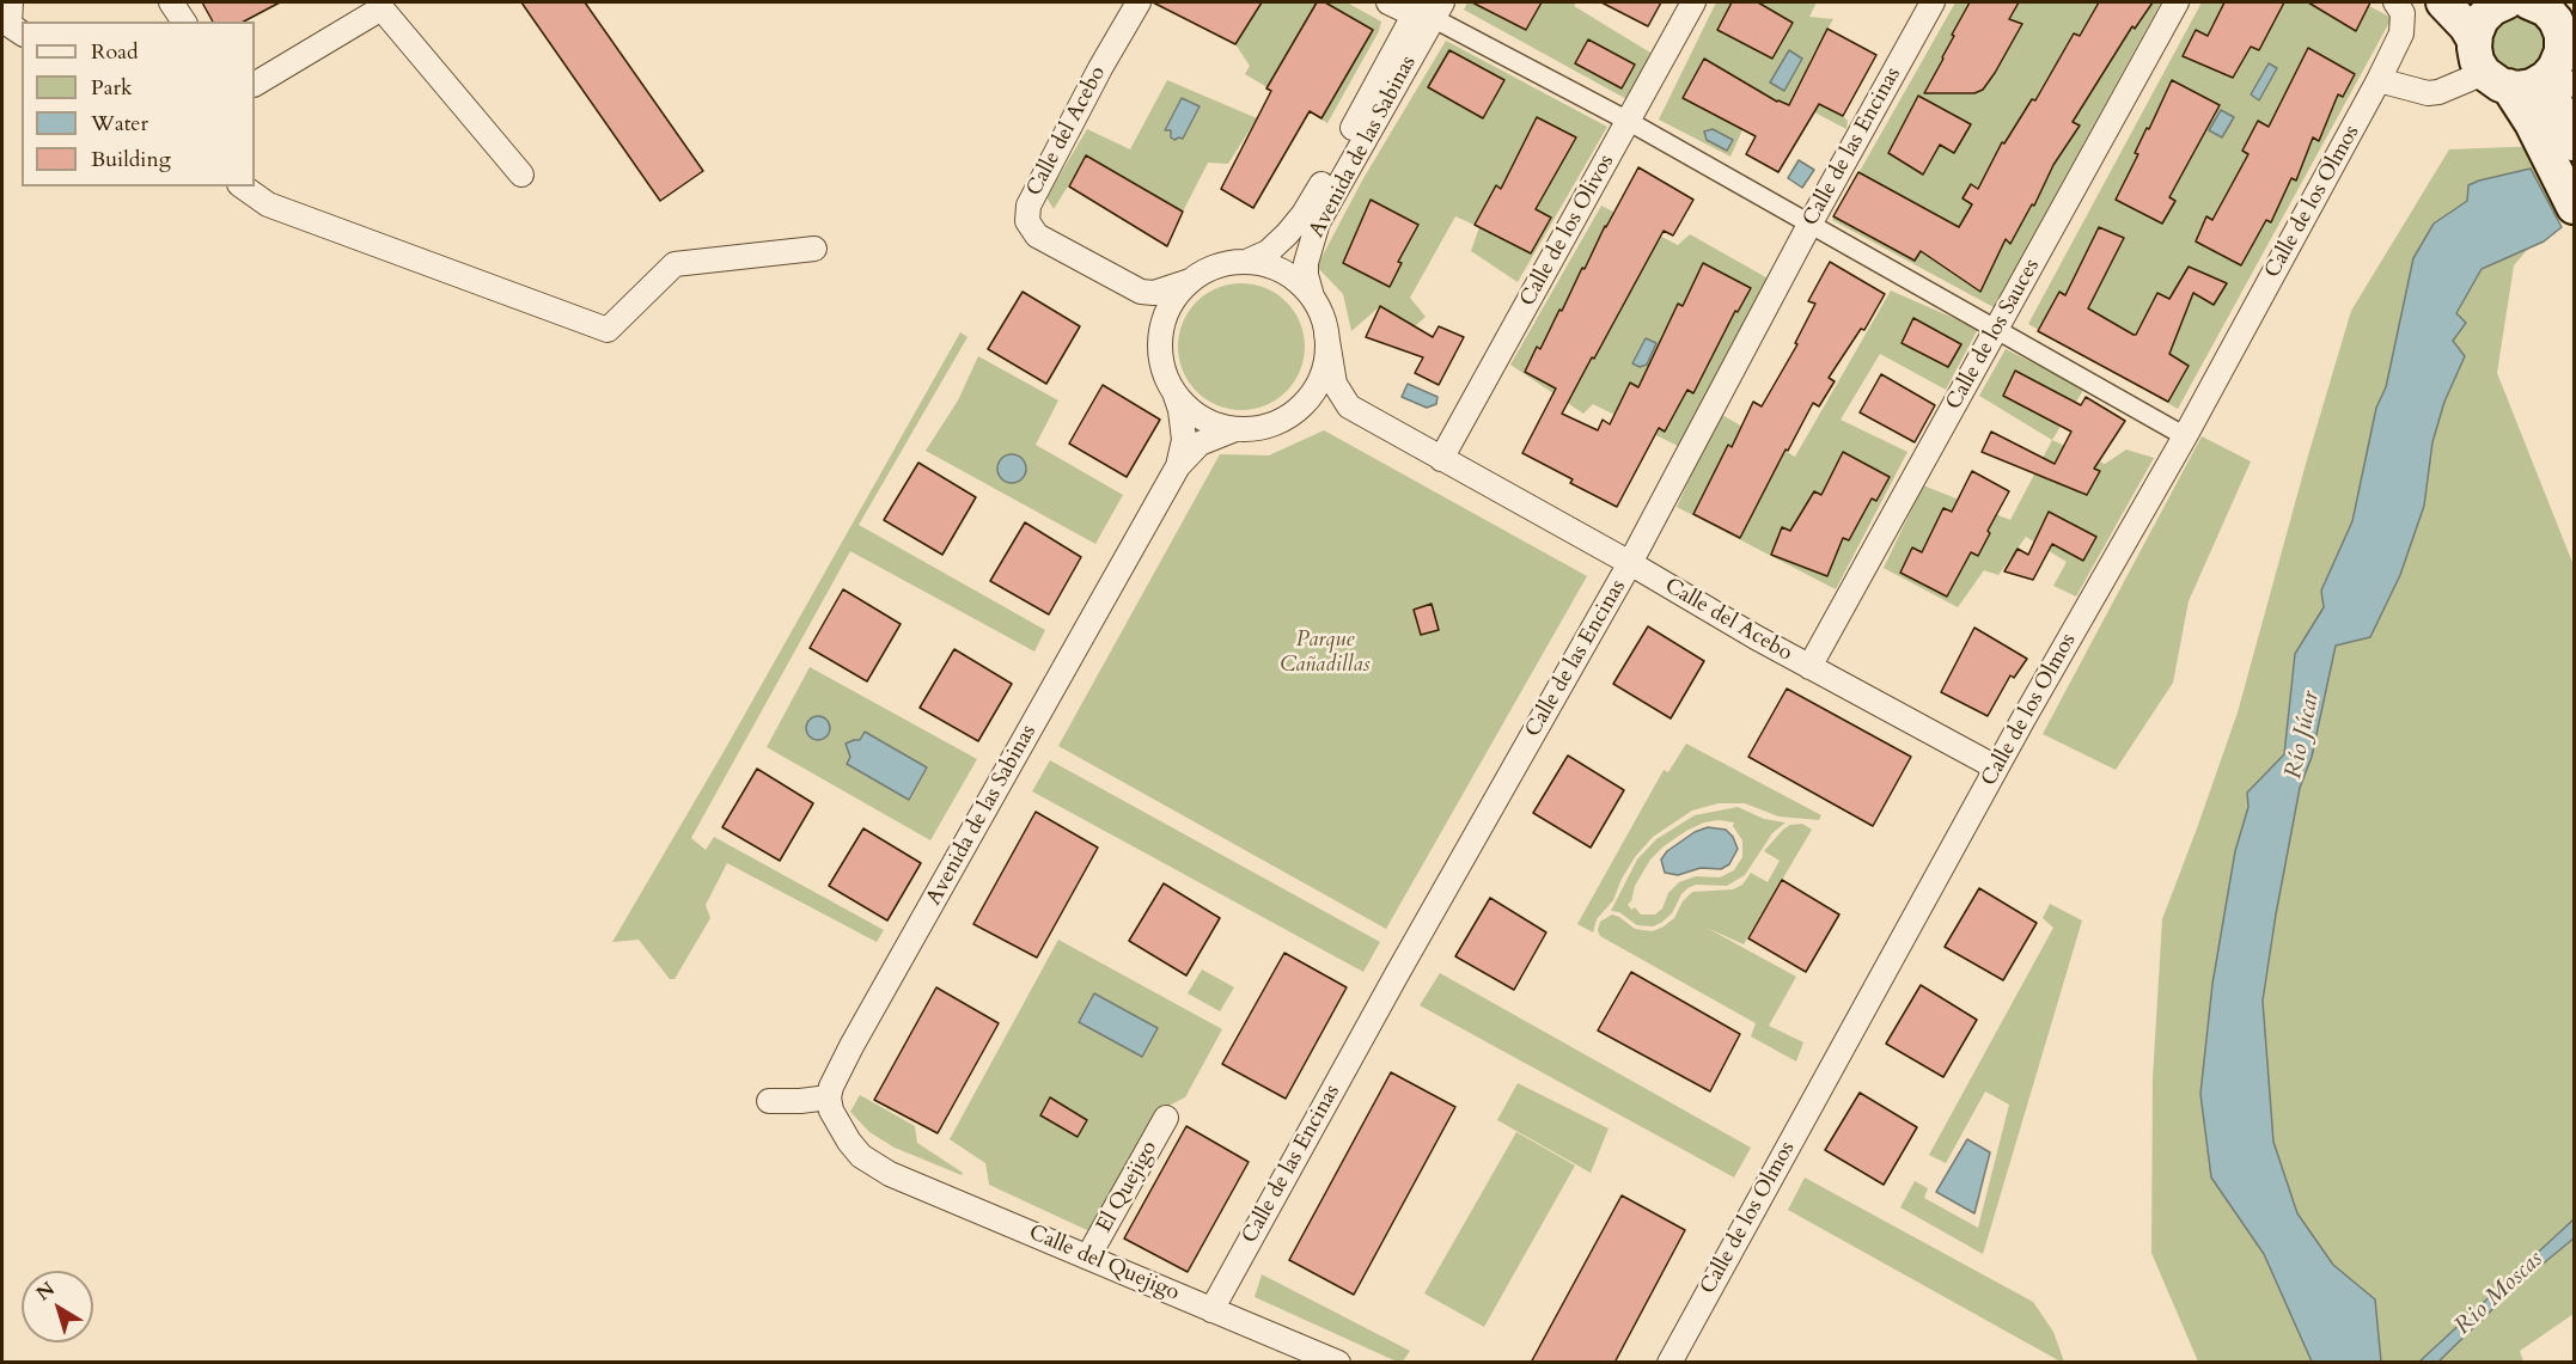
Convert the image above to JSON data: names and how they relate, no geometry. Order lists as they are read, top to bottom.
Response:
{
  "streets": {
    "street": [
      "Calle del Acebo",
      "Avenida de las Sabinas",
      "Calle de las Encinas",
      "Calle de los Olmos",
      "Calle de los Olivos",
      "Calle de los Sauces",
      "El Quejigo",
      "Calle del Quejigo"
    ]
  },
  "crossings": [
    ["Calle del Acebo", "Calle de las Encinas"],
    ["Calle del Acebo", "Calle de los Olmos"],
    ["Calle del Acebo", "Calle de los Olivos"],
    ["Calle del Acebo", "Calle de los Sauces"],
    ["Avenida de las Sabinas", "Calle del Quejigo"],
    ["Calle de las Encinas", "Calle del Quejigo"],
    ["El Quejigo", "Calle del Quejigo"]
  ],
  "water": ["Río Júcar", "Rio Moscas"],
  "parks": ["Parque Cañadillas"],
  "legend": [
    "Road",
    "Park",
    "Water",
    "Building"
  ],
  "north": "top left"
}
